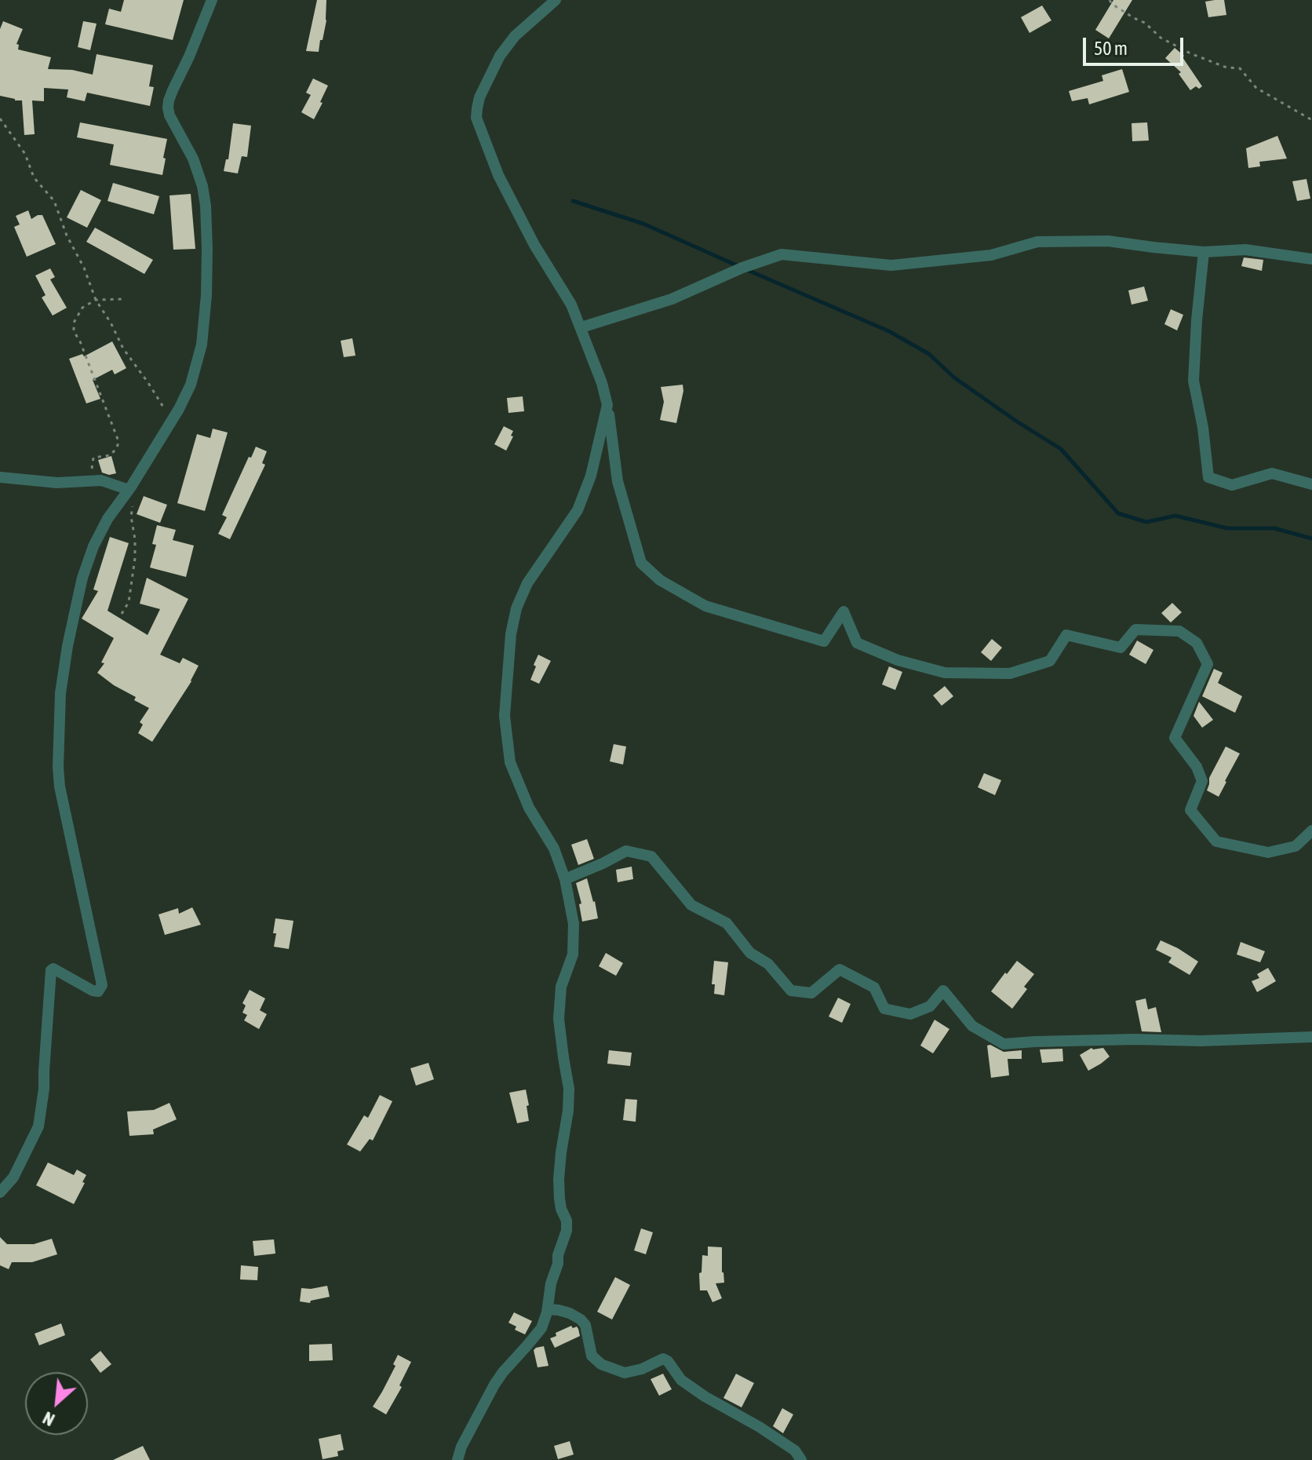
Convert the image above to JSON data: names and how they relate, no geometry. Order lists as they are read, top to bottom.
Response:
{
  "scale_bar": "50 m",
  "north": "bottom left"
}
